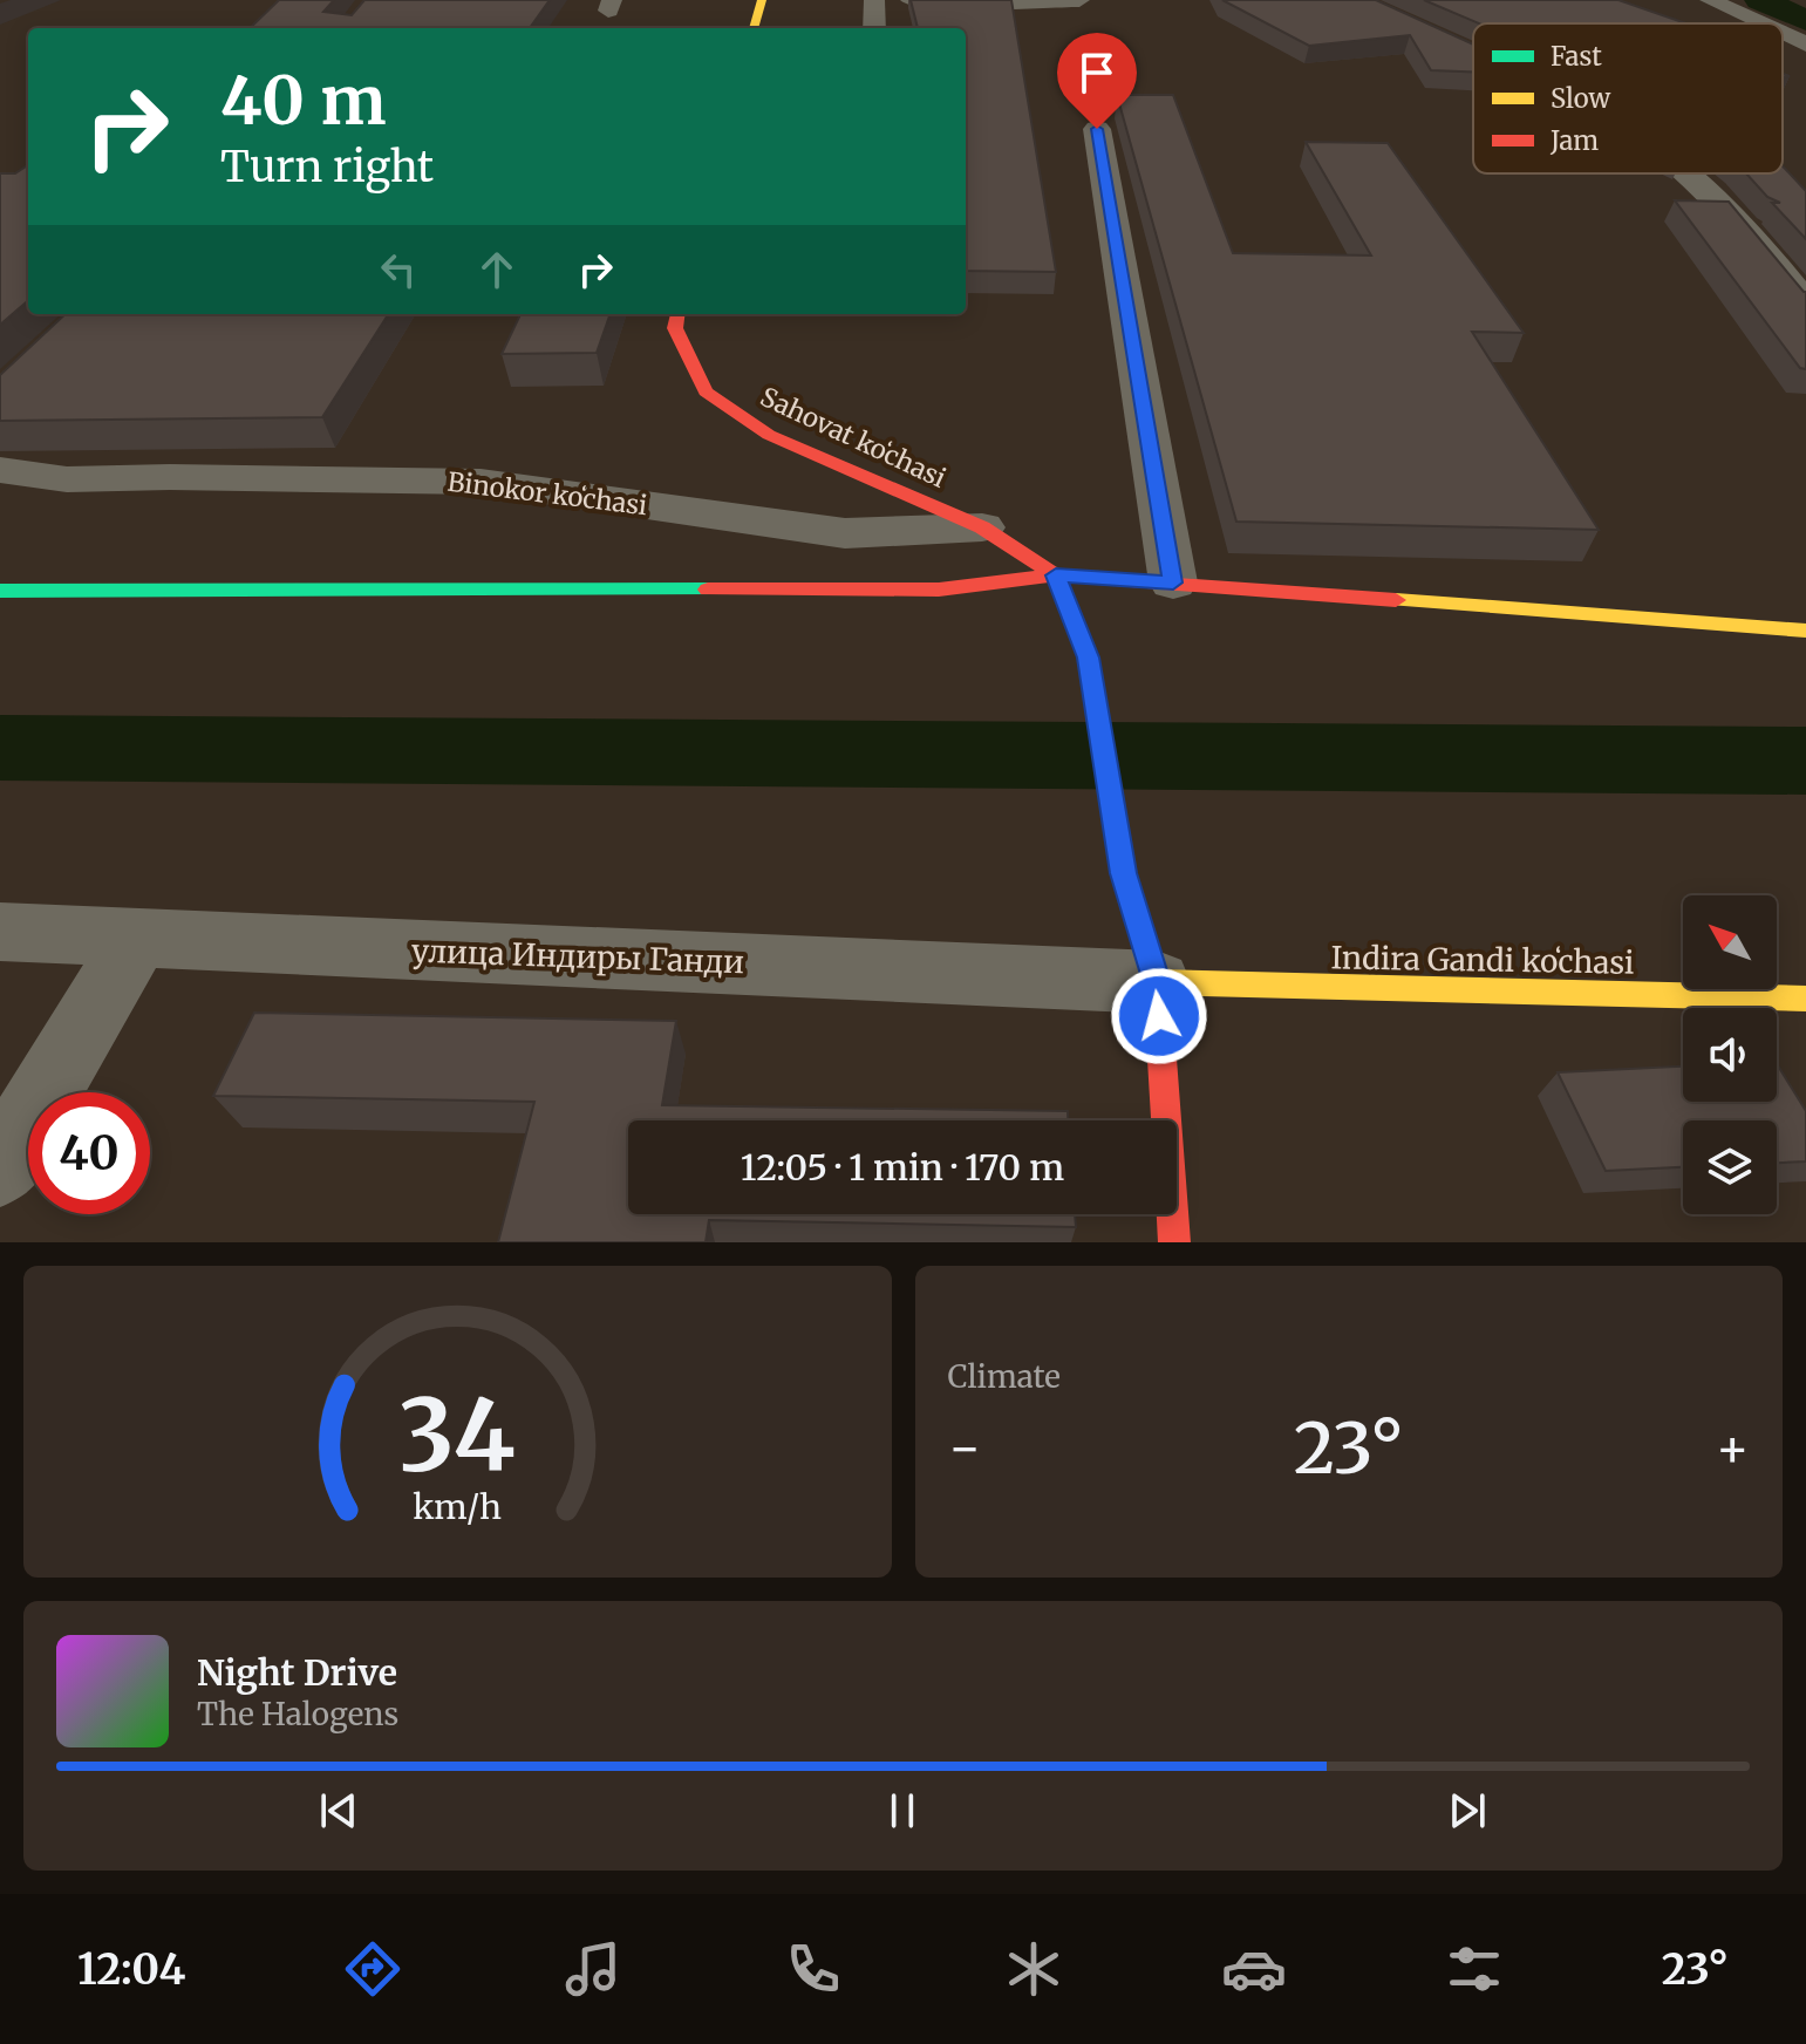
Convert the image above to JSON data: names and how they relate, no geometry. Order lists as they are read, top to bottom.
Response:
{
  "streets": {
    "street": [
      "Sahovat koʻchasi",
      "Binokor koʻchasi",
      "улица Индиры Ганди",
      "Indira Gandi koʻchasi"
    ]
  },
  "crossings": [
    ["Sahovat koʻchasi", "Binokor koʻchasi"],
    ["улица Индиры Ганди", "Indira Gandi koʻchasi"]
  ],
  "legend": ["Fast", "Slow", "Jam"],
  "north": "top left",
  "page": {
    "turn": ["40 m", "Turn right"],
    "limit": "40",
    "trip": "12:05 · 1 min · 170 m",
    "tile": "Climate",
    "heat": ["−", "23°", "+"],
    "song": ["Night Drive", "The Halogens"],
    "tabs": ["12:04", "23°"],
    "gauge": ["34", "km/h"]
  }
}
